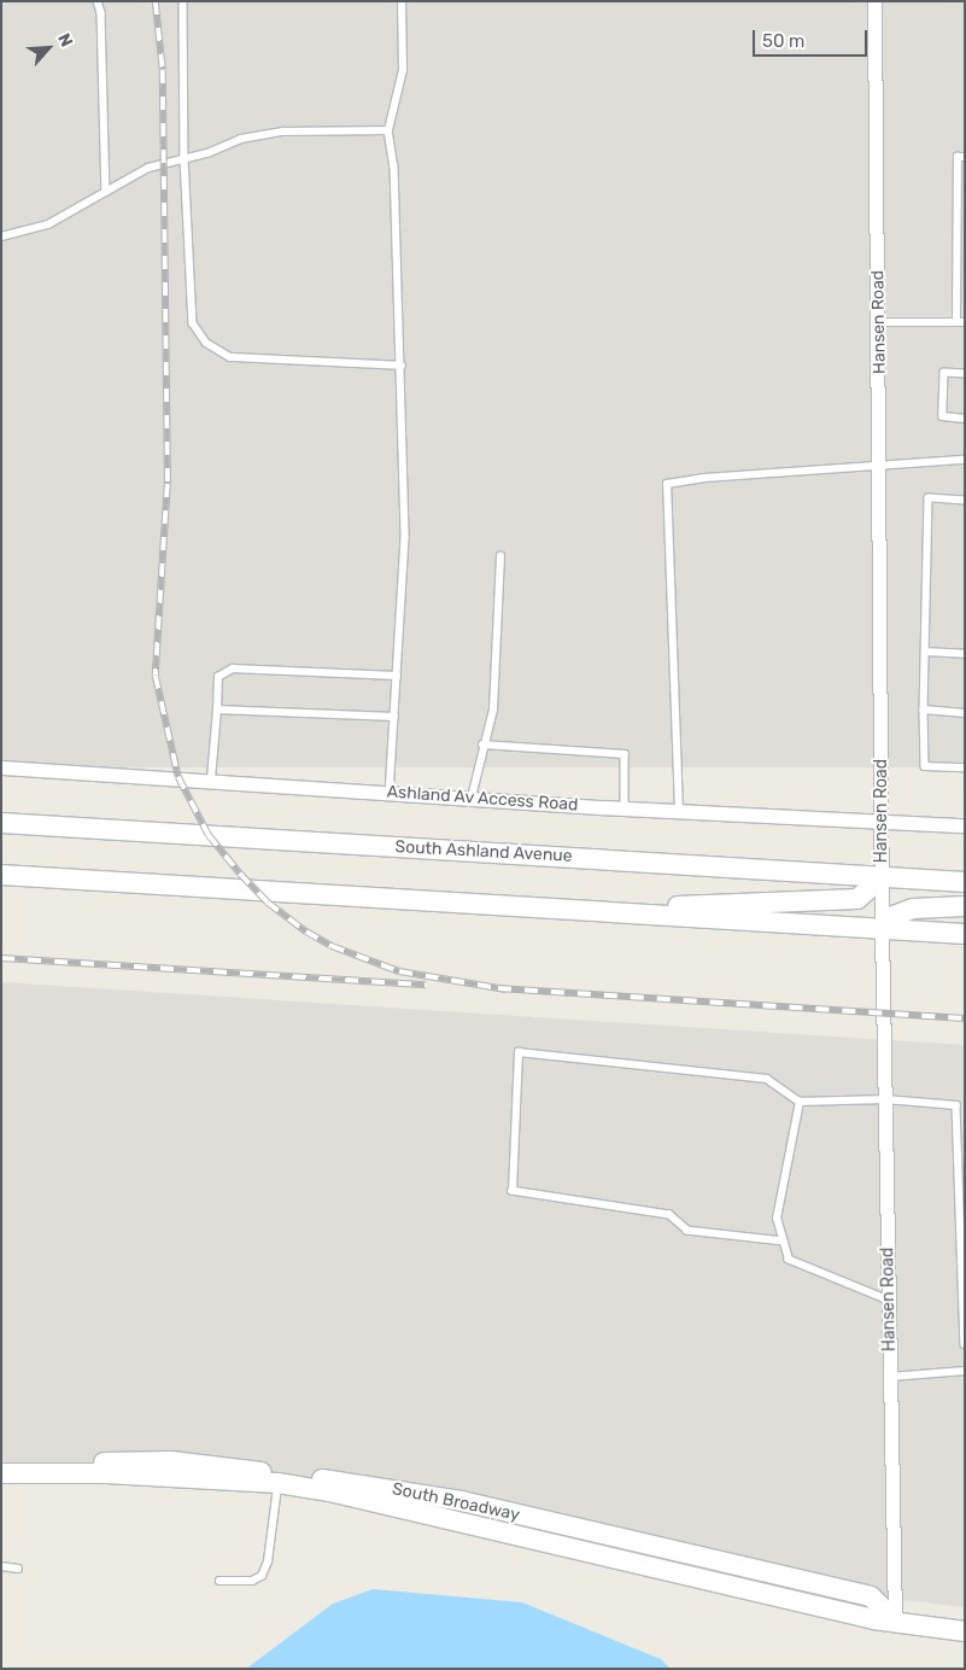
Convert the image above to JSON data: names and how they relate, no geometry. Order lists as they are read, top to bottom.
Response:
{
  "streets": {
    "main road": ["South Ashland Avenue", "South Broadway"],
    "street": ["Hansen Road", "Ashland Av Access Road"]
  },
  "crossings": [
    ["Hansen Road", "Ashland Av Access Road"],
    ["Hansen Road", "South Ashland Avenue"],
    ["Hansen Road", "South Broadway"]
  ],
  "scale_bar": "50 m",
  "north": "top right"
}
